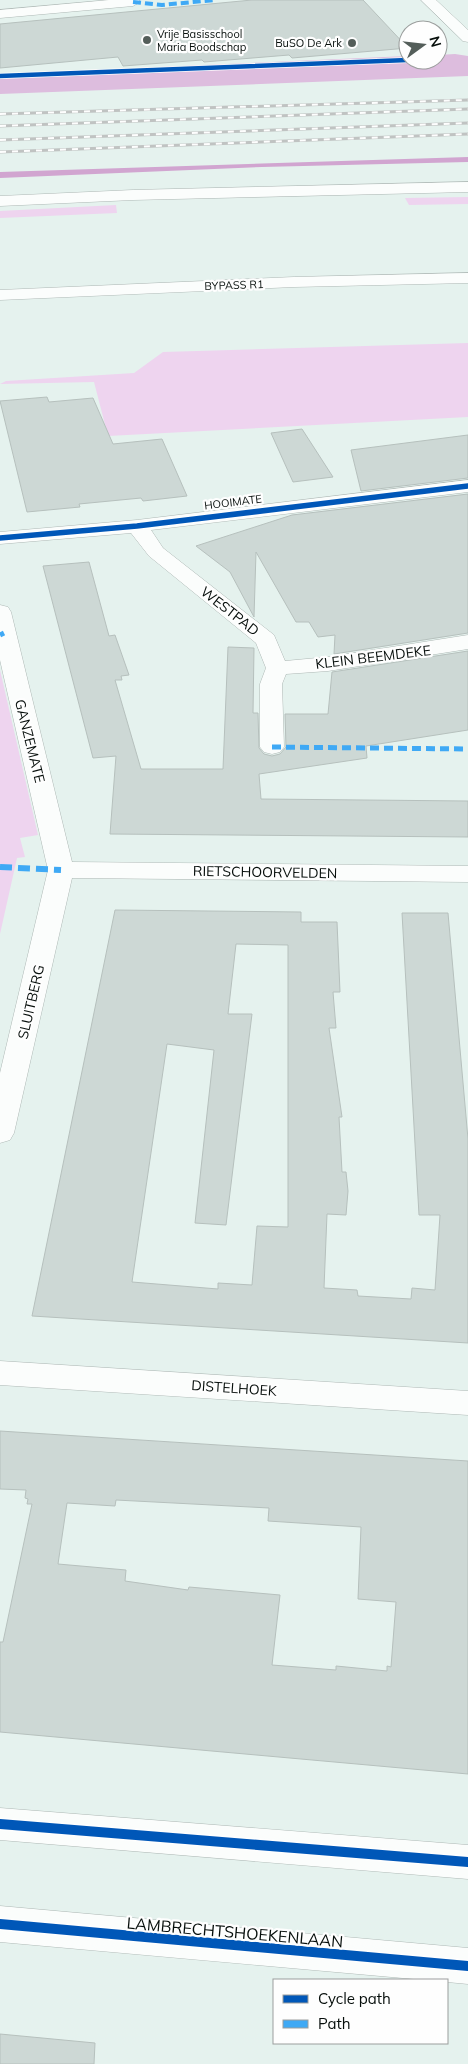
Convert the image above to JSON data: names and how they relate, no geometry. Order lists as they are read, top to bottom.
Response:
{
  "streets": {
    "main road": [
      "BYPASS R1",
      "HOOIMATE",
      "WESTPAD",
      "KLEIN BEEMDEKE",
      "GANZEMATE",
      "RIETSCHOORVELDEN",
      "SLUITBERG",
      "DISTELHOEK",
      "LAMBRECHTSHOEKENLAAN"
    ]
  },
  "crossings": [
    ["HOOIMATE", "WESTPAD"],
    ["WESTPAD", "KLEIN BEEMDEKE"],
    ["GANZEMATE", "RIETSCHOORVELDEN"],
    ["GANZEMATE", "SLUITBERG"],
    ["RIETSCHOORVELDEN", "SLUITBERG"]
  ],
  "places": ["Vrije Basisschool Maria Boodschap", "BuSO De Ark"],
  "legend": ["Cycle path", "Path"],
  "north": "right"
}
